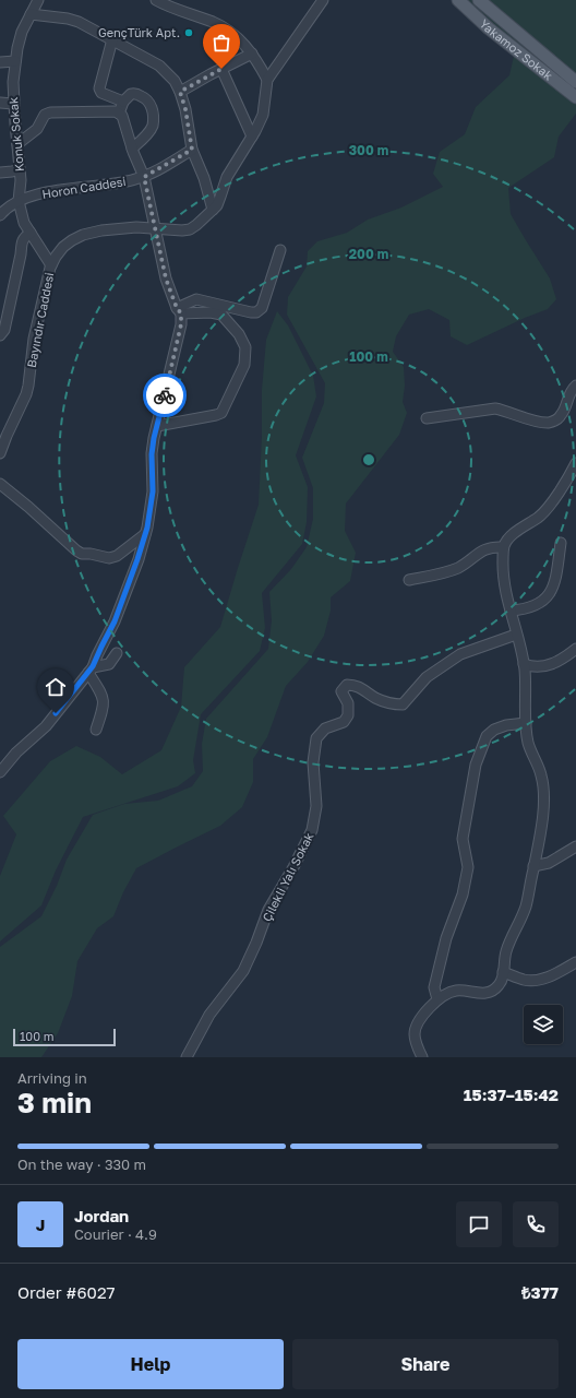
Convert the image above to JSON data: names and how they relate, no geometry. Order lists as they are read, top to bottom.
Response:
{
  "streets": {
    "main road": ["Yakamoz Sokak"],
    "street": [
      "Konuk Sokak",
      "Horon Caddesi",
      "Bayındır Caddesi",
      "Çilekli Yalı Sokak"
    ]
  },
  "crossings": [
    ["Konuk Sokak", "Horon Caddesi"],
    ["Konuk Sokak", "Bayındır Caddesi"]
  ],
  "places": ["GençTürk Apt."],
  "scale_bar": "100 m",
  "page": {
    "scale": "100 m",
    "heading": ["3 min", "Arriving in", "15:37–15:42"],
    "panel": [
      "Jordan",
      "Courier · 4.9",
      "Order #6027",
      "₺377"
    ],
    "bar": "On the way · 330 m",
    "round": "J",
    "buttons": ["Help", "Share"]
  },
  "rings": ["300 m", "200 m", "100 m"]
}
